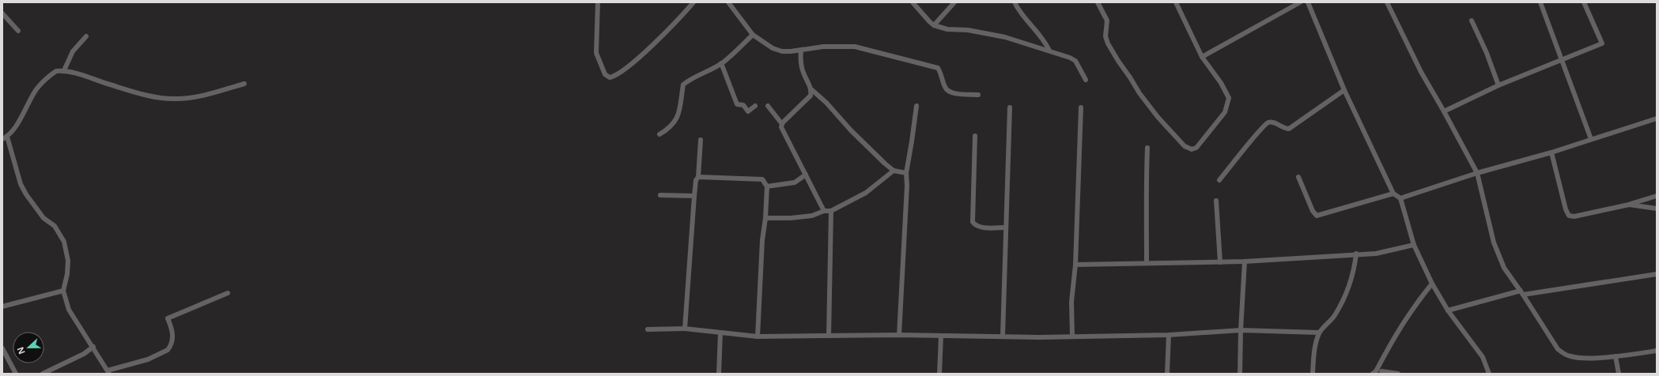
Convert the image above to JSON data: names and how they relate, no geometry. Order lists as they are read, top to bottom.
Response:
{
  "north": "left"
}
